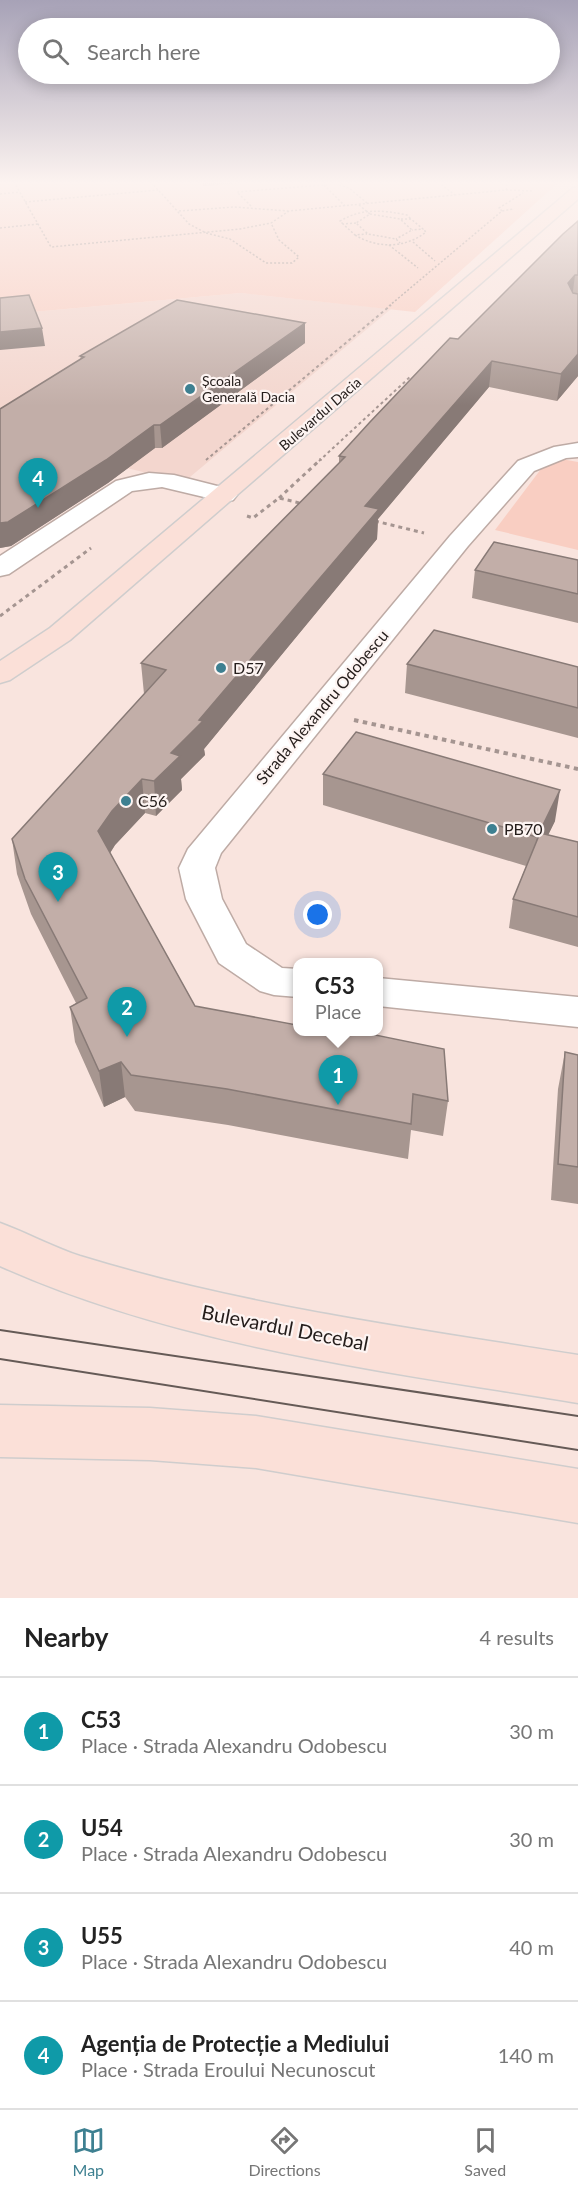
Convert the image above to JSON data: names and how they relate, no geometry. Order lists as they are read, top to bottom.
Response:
{
  "streets": {
    "main road": ["Bulevardul Dacia", "Bulevardul Decebal"],
    "street": ["Strada Alexandru Odobescu"]
  },
  "places": [
    "Școala Generală Dacia",
    "D57",
    "C56",
    "PB70"
  ],
  "page": {
    "search": "Search here",
    "pins": [
      "4",
      "3",
      "2",
      "1"
    ],
    "popup": ["C53", "Place"],
    "heading": ["Nearby", "4 results"],
    "list": [
      {
        "mark": "1",
        "name": "C53",
        "note": "Place · Strada Alexandru Odobescu",
        "value": "30 m"
      },
      {
        "mark": "2",
        "name": "U54",
        "note": "Place · Strada Alexandru Odobescu",
        "value": "30 m"
      },
      {
        "mark": "3",
        "name": "U55",
        "note": "Place · Strada Alexandru Odobescu",
        "value": "40 m"
      },
      {
        "mark": "4",
        "name": "Agenția de Protecție a Mediului",
        "note": "Place · Strada Eroului Necunoscut",
        "value": "140 m"
      }
    ],
    "nav": ["Map", "Directions", "Saved"]
  }
}
